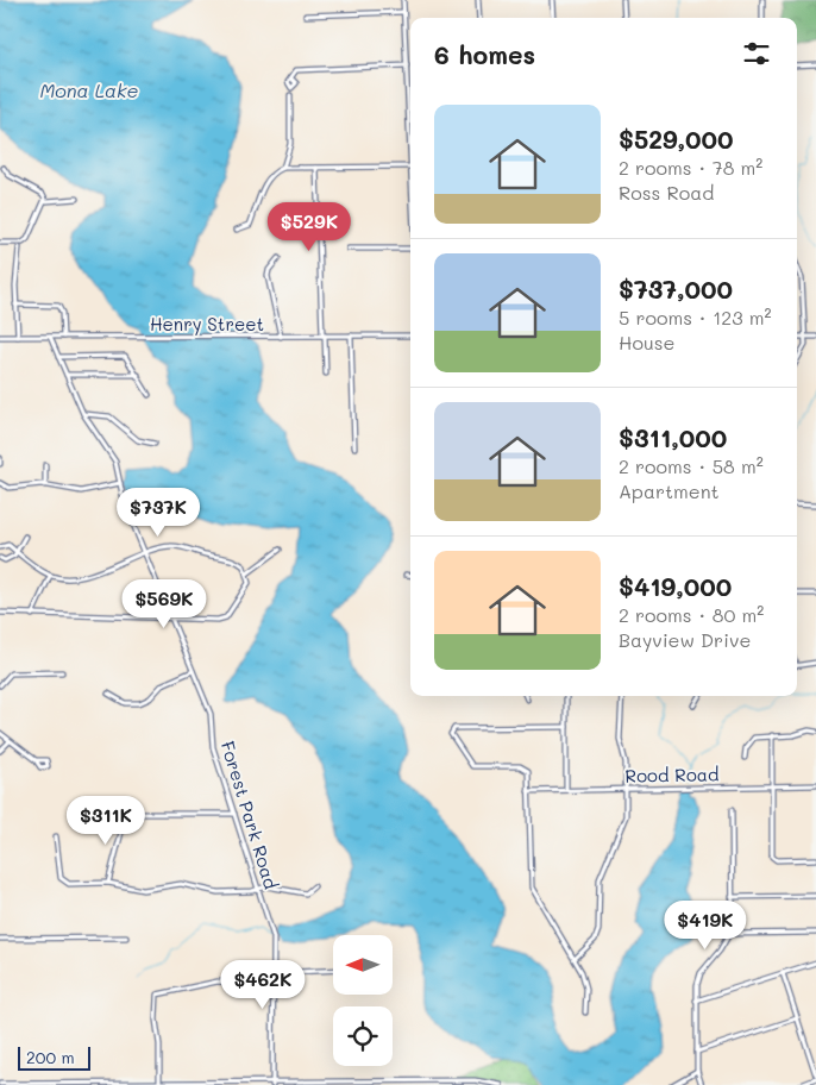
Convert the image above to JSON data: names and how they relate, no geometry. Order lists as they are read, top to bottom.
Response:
{
  "streets": {
    "street": ["Henry Street", "Rood Road", "Forest Park Road"]
  },
  "crossings": [
    ["Henry Street", "Forest Park Road"]
  ],
  "water": ["Mona Lake"],
  "scale_bar": "200 m",
  "north": "left",
  "page": {
    "heading": "6 homes",
    "list": [
      {
        "name": "$529,000",
        "note": "2 rooms · 78 m² · Ross Road"
      },
      {
        "name": "$737,000",
        "note": "5 rooms · 123 m² · House"
      },
      {
        "name": "$311,000",
        "note": "2 rooms · 58 m² · Apartment"
      },
      {
        "name": "$419,000",
        "note": "2 rooms · 80 m² · Bayview Drive"
      }
    ],
    "price": [
      "$529K",
      "$737K",
      "$569K",
      "$311K",
      "$419K",
      "$462K"
    ],
    "scale": "200 m"
  }
}
